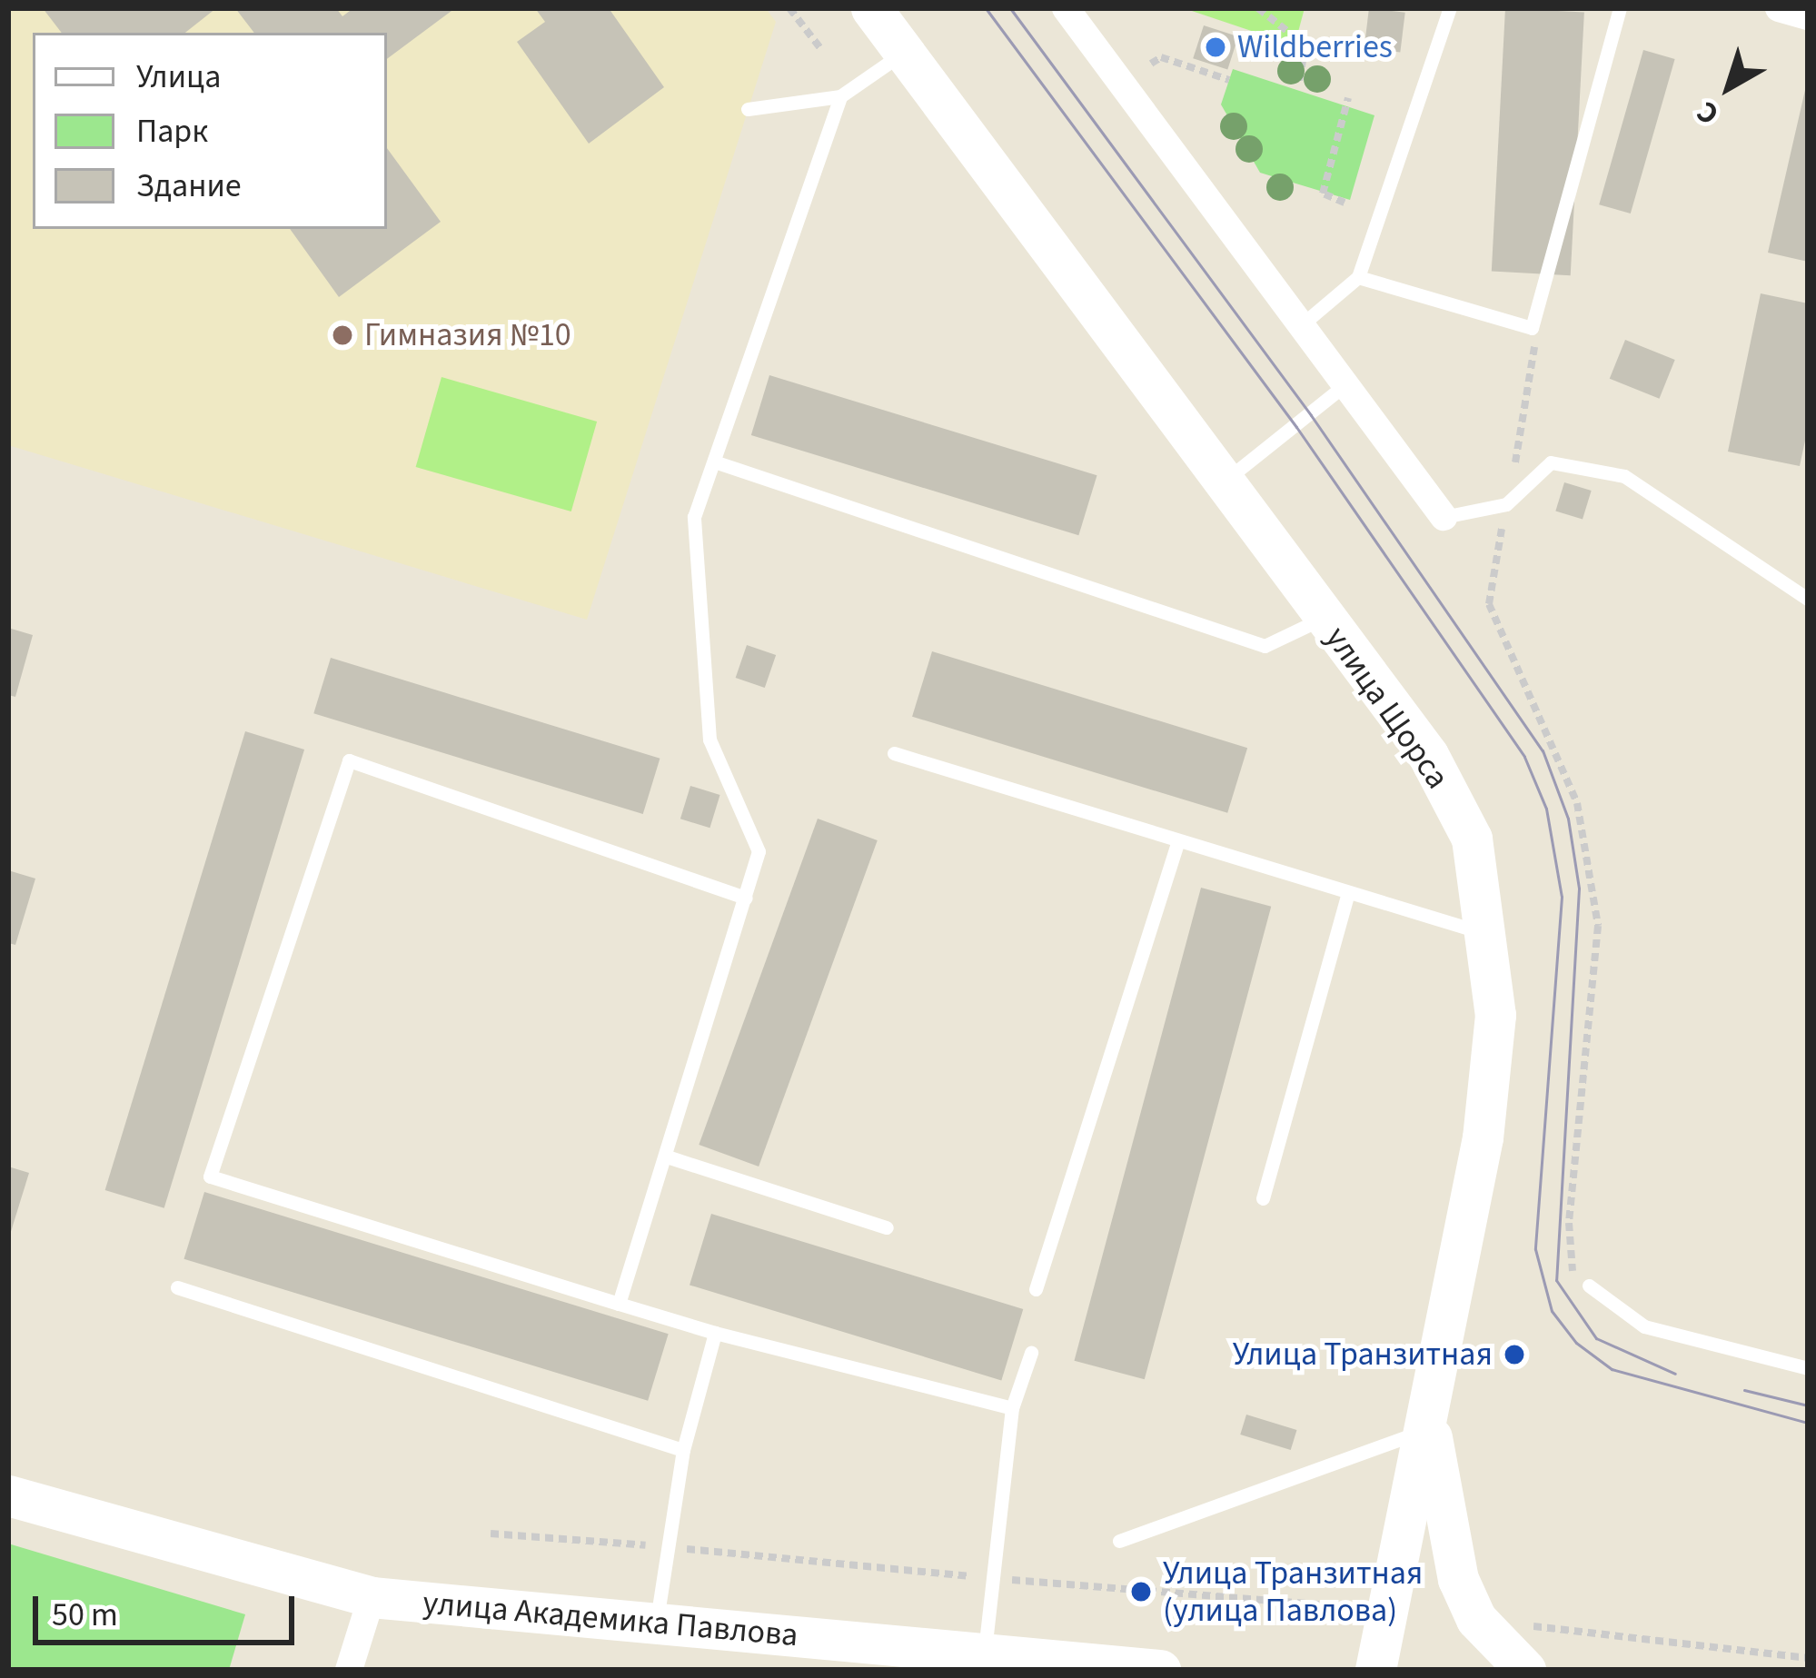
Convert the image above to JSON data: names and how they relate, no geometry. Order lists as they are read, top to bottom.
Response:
{
  "streets": {
    "main road": ["улица Щорса", "улица Академика Павлова"]
  },
  "places": [
    "Wildberries",
    "Гимназия №10",
    "Улица Транзитная",
    "Улица Транзитная (улица Павлова)"
  ],
  "legend": ["Улица", "Парк", "Здание"],
  "scale_bar": "50 m",
  "north": "bottom left"
}
